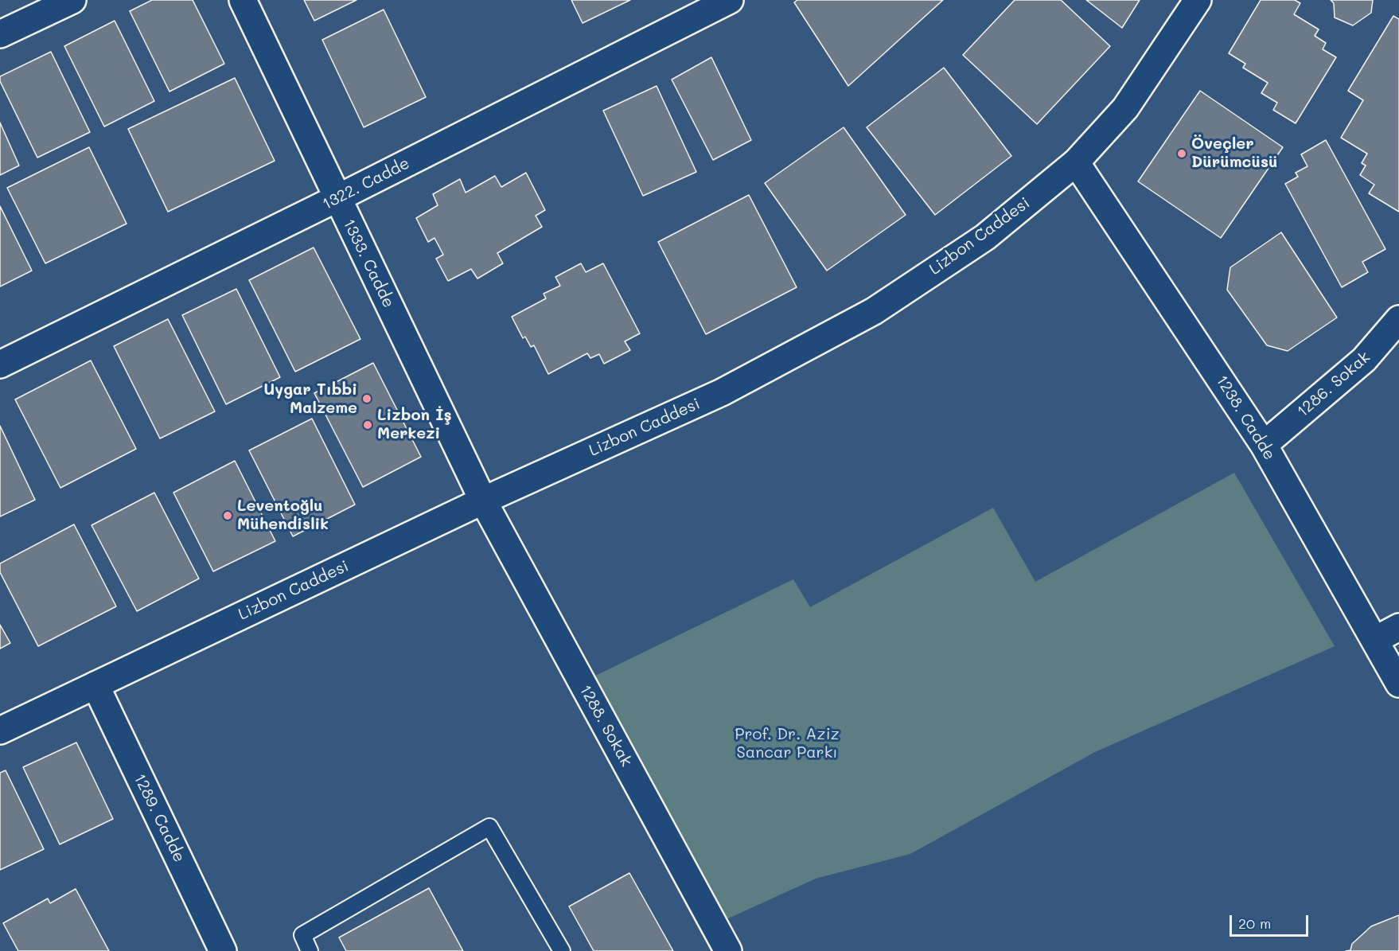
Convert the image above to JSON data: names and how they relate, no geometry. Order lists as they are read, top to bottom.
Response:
{
  "streets": {
    "street": [
      "1322. Cadde",
      "Lizbon Caddesi",
      "1333. Cadde",
      "1286. Sokak",
      "1238. Cadde",
      "1288. Sokak",
      "1289. Cadde"
    ]
  },
  "crossings": [
    ["1322. Cadde", "1333. Cadde"],
    ["Lizbon Caddesi", "1333. Cadde"],
    ["Lizbon Caddesi", "1238. Cadde"],
    ["Lizbon Caddesi", "1288. Sokak"],
    ["Lizbon Caddesi", "1289. Cadde"],
    ["1333. Cadde", "1288. Sokak"],
    ["1286. Sokak", "1238. Cadde"]
  ],
  "parks": ["Prof. Dr. Aziz Sancar Parkı"],
  "places": [
    "Öveçler Dürümcüsü",
    "Uygar Tıbbi Malzeme",
    "Lizbon İş Merkezi",
    "Leventoğlu Mühendislik"
  ],
  "scale_bar": "20 m"
}
